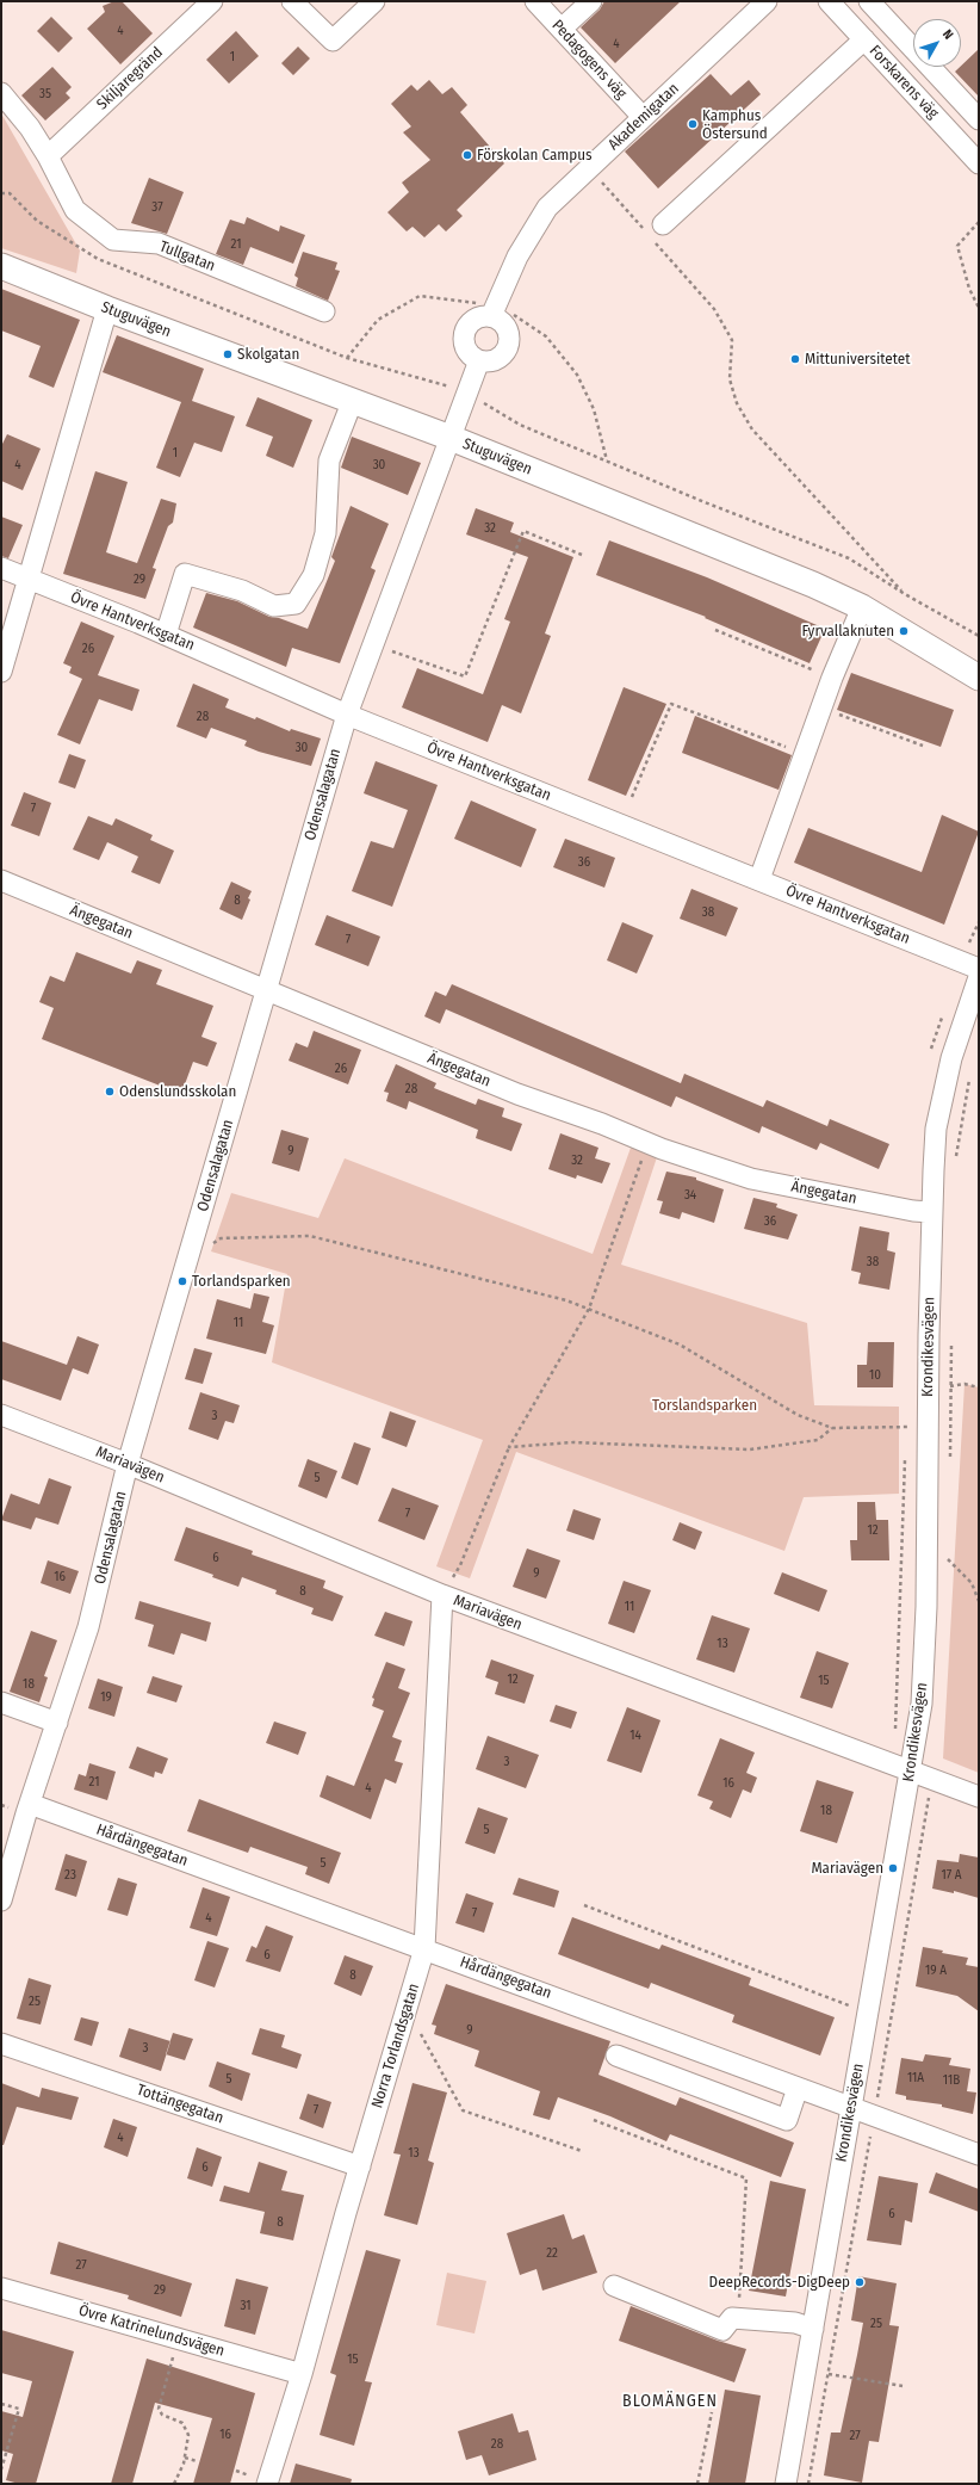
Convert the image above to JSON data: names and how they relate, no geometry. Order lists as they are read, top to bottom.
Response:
{
  "streets": {
    "main road": ["Stuguvägen"],
    "street": [
      "Pedagogens väg",
      "Skiljaregränd",
      "Forskarens väg",
      "Akademigatan",
      "Tullgatan",
      "Övre Hantverksgatan",
      "Odensalagatan",
      "Ängegatan",
      "Krondikesvägen",
      "Mariavägen",
      "Hårdängegatan",
      "Norra Torlandsgatan",
      "Tottängegatan",
      "Övre Katrinelundsvägen"
    ]
  },
  "crossings": [
    ["Pedagogens väg", "Akademigatan"],
    ["Skiljaregränd", "Tullgatan"],
    ["Akademigatan", "Odensalagatan"],
    ["Stuguvägen", "Odensalagatan"],
    ["Övre Hantverksgatan", "Odensalagatan"],
    ["Odensalagatan", "Ängegatan"],
    ["Odensalagatan", "Mariavägen"],
    ["Odensalagatan", "Hårdängegatan"],
    ["Ängegatan", "Krondikesvägen"],
    ["Krondikesvägen", "Mariavägen"],
    ["Krondikesvägen", "Hårdängegatan"],
    ["Mariavägen", "Norra Torlandsgatan"],
    ["Hårdängegatan", "Norra Torlandsgatan"],
    ["Norra Torlandsgatan", "Tottängegatan"],
    ["Norra Torlandsgatan", "Övre Katrinelundsvägen"]
  ],
  "districts": ["BLOMÄNGEN"],
  "parks": ["Torslandsparken"],
  "places": [
    "Kamphus Östersund",
    "Förskolan Campus",
    "Skolgatan",
    "Mittuniversitetet",
    "Fyrvallaknuten",
    "Odenslundsskolan",
    "Torlandsparken",
    "Mariavägen",
    "DeepRecords-DigDeep"
  ],
  "house_numbers": [
    "4",
    "4",
    "1",
    "35",
    "37",
    "21",
    "1",
    "4",
    "30",
    "32",
    "29",
    "26",
    "28",
    "30",
    "7",
    "36",
    "8",
    "38",
    "7",
    "26",
    "28",
    "9",
    "32",
    "34",
    "36",
    "38",
    "11",
    "10",
    "3",
    "5",
    "7",
    "12",
    "6",
    "9",
    "16",
    "8",
    "11",
    "13",
    "12",
    "15",
    "18",
    "19",
    "14",
    "3",
    "21",
    "16",
    "4",
    "18",
    "5",
    "5",
    "23",
    "17 A",
    "7",
    "4",
    "6",
    "19 A",
    "8",
    "25",
    "9",
    "3",
    "11A",
    "5",
    "11B",
    "7",
    "4",
    "13",
    "6",
    "6",
    "8",
    "22",
    "27",
    "29",
    "31",
    "25",
    "15",
    "16",
    "27",
    "28"
  ],
  "north": "top right"
}
